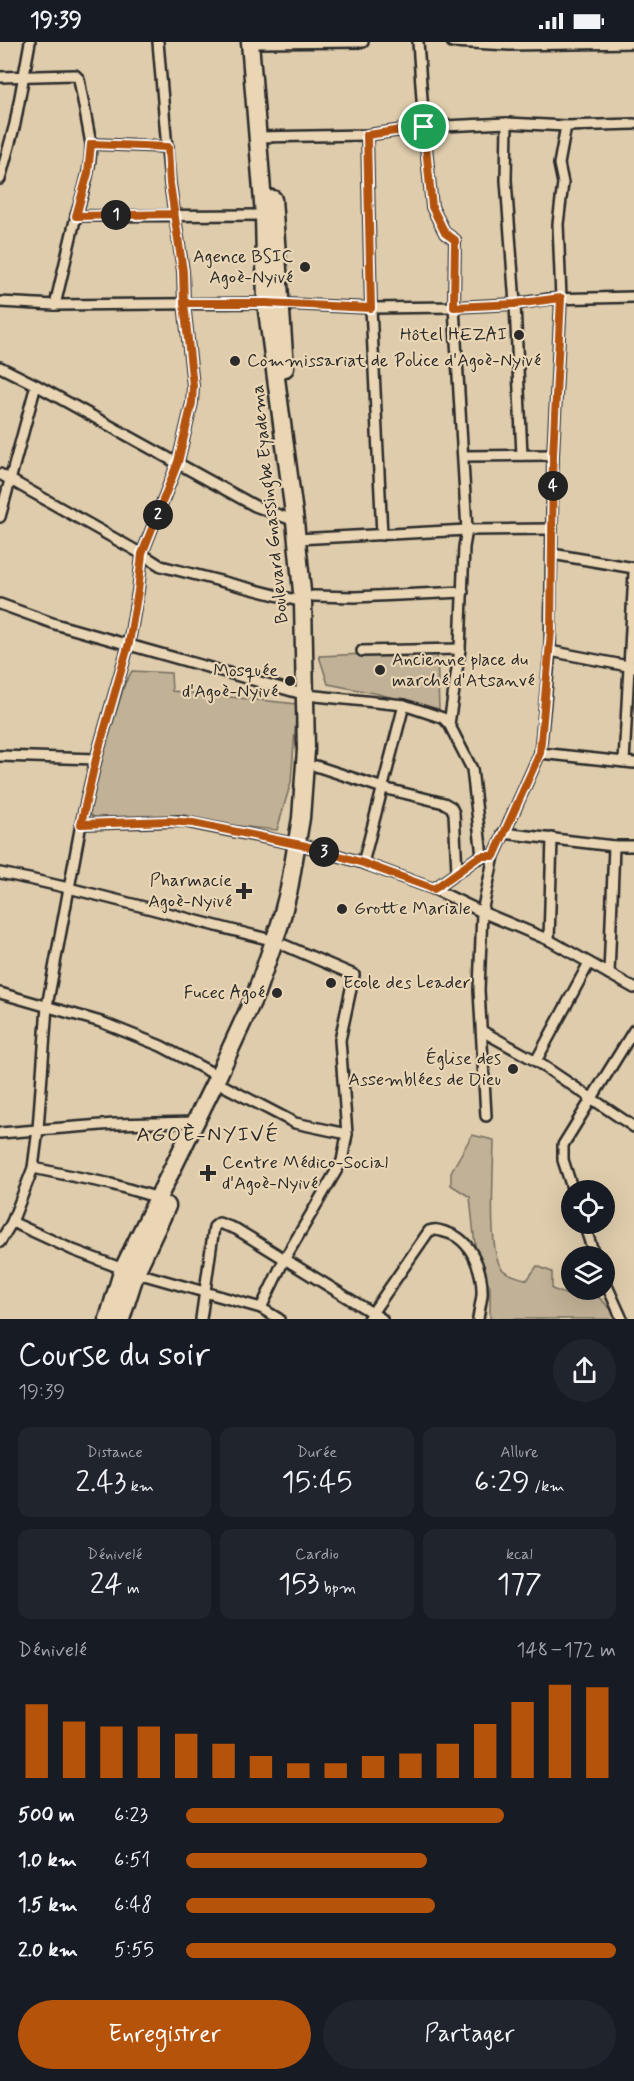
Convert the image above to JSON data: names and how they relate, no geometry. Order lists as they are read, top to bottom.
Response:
{
  "streets": {
    "highway": ["Boulevard Gnassingbe Eyadema"]
  },
  "districts": ["AGOÈ-NYIVÉ"],
  "places": {
    "other": [
      "Agence BSIC Agoè-Nyivé",
      "Hôtel HEZAI",
      "Commissariat de Police d'Agoè-Nyivé",
      "Ancienne place du marché d'Atsanvé",
      "Mosquée d'Agoè-Nyivé",
      "Grotte Mariale",
      "Ecole des Leader",
      "Fucec Agoé",
      "Église des Assemblées de Dieu"
    ],
    "health": ["Pharmacie Agoè-Nyivé", "Centre Médico-Social d'Agoè-Nyivé"]
  },
  "page": {
    "status": "19:39",
    "pins": [
      "1",
      "4",
      "2",
      "3"
    ],
    "heading": ["Course du soir", "19:39"],
    "stats": [
      ["Distance", "2.43 km"],
      ["Durée", "15:45"],
      ["Allure", "6:29 /km"],
      ["Dénivelé", "24 m"],
      ["Cardio", "153 bpm"],
      ["kcal", "177"]
    ],
    "chart": ["Dénivelé", "148–172 m"],
    "list": [
      {
        "name": "500 m",
        "note": "6:23"
      },
      {
        "name": "1.0 km",
        "note": "6:51"
      },
      {
        "name": "1.5 km",
        "note": "6:48"
      },
      {
        "name": "2.0 km",
        "note": "5:55"
      }
    ],
    "buttons": ["Enregistrer", "Partager"]
  }
}
